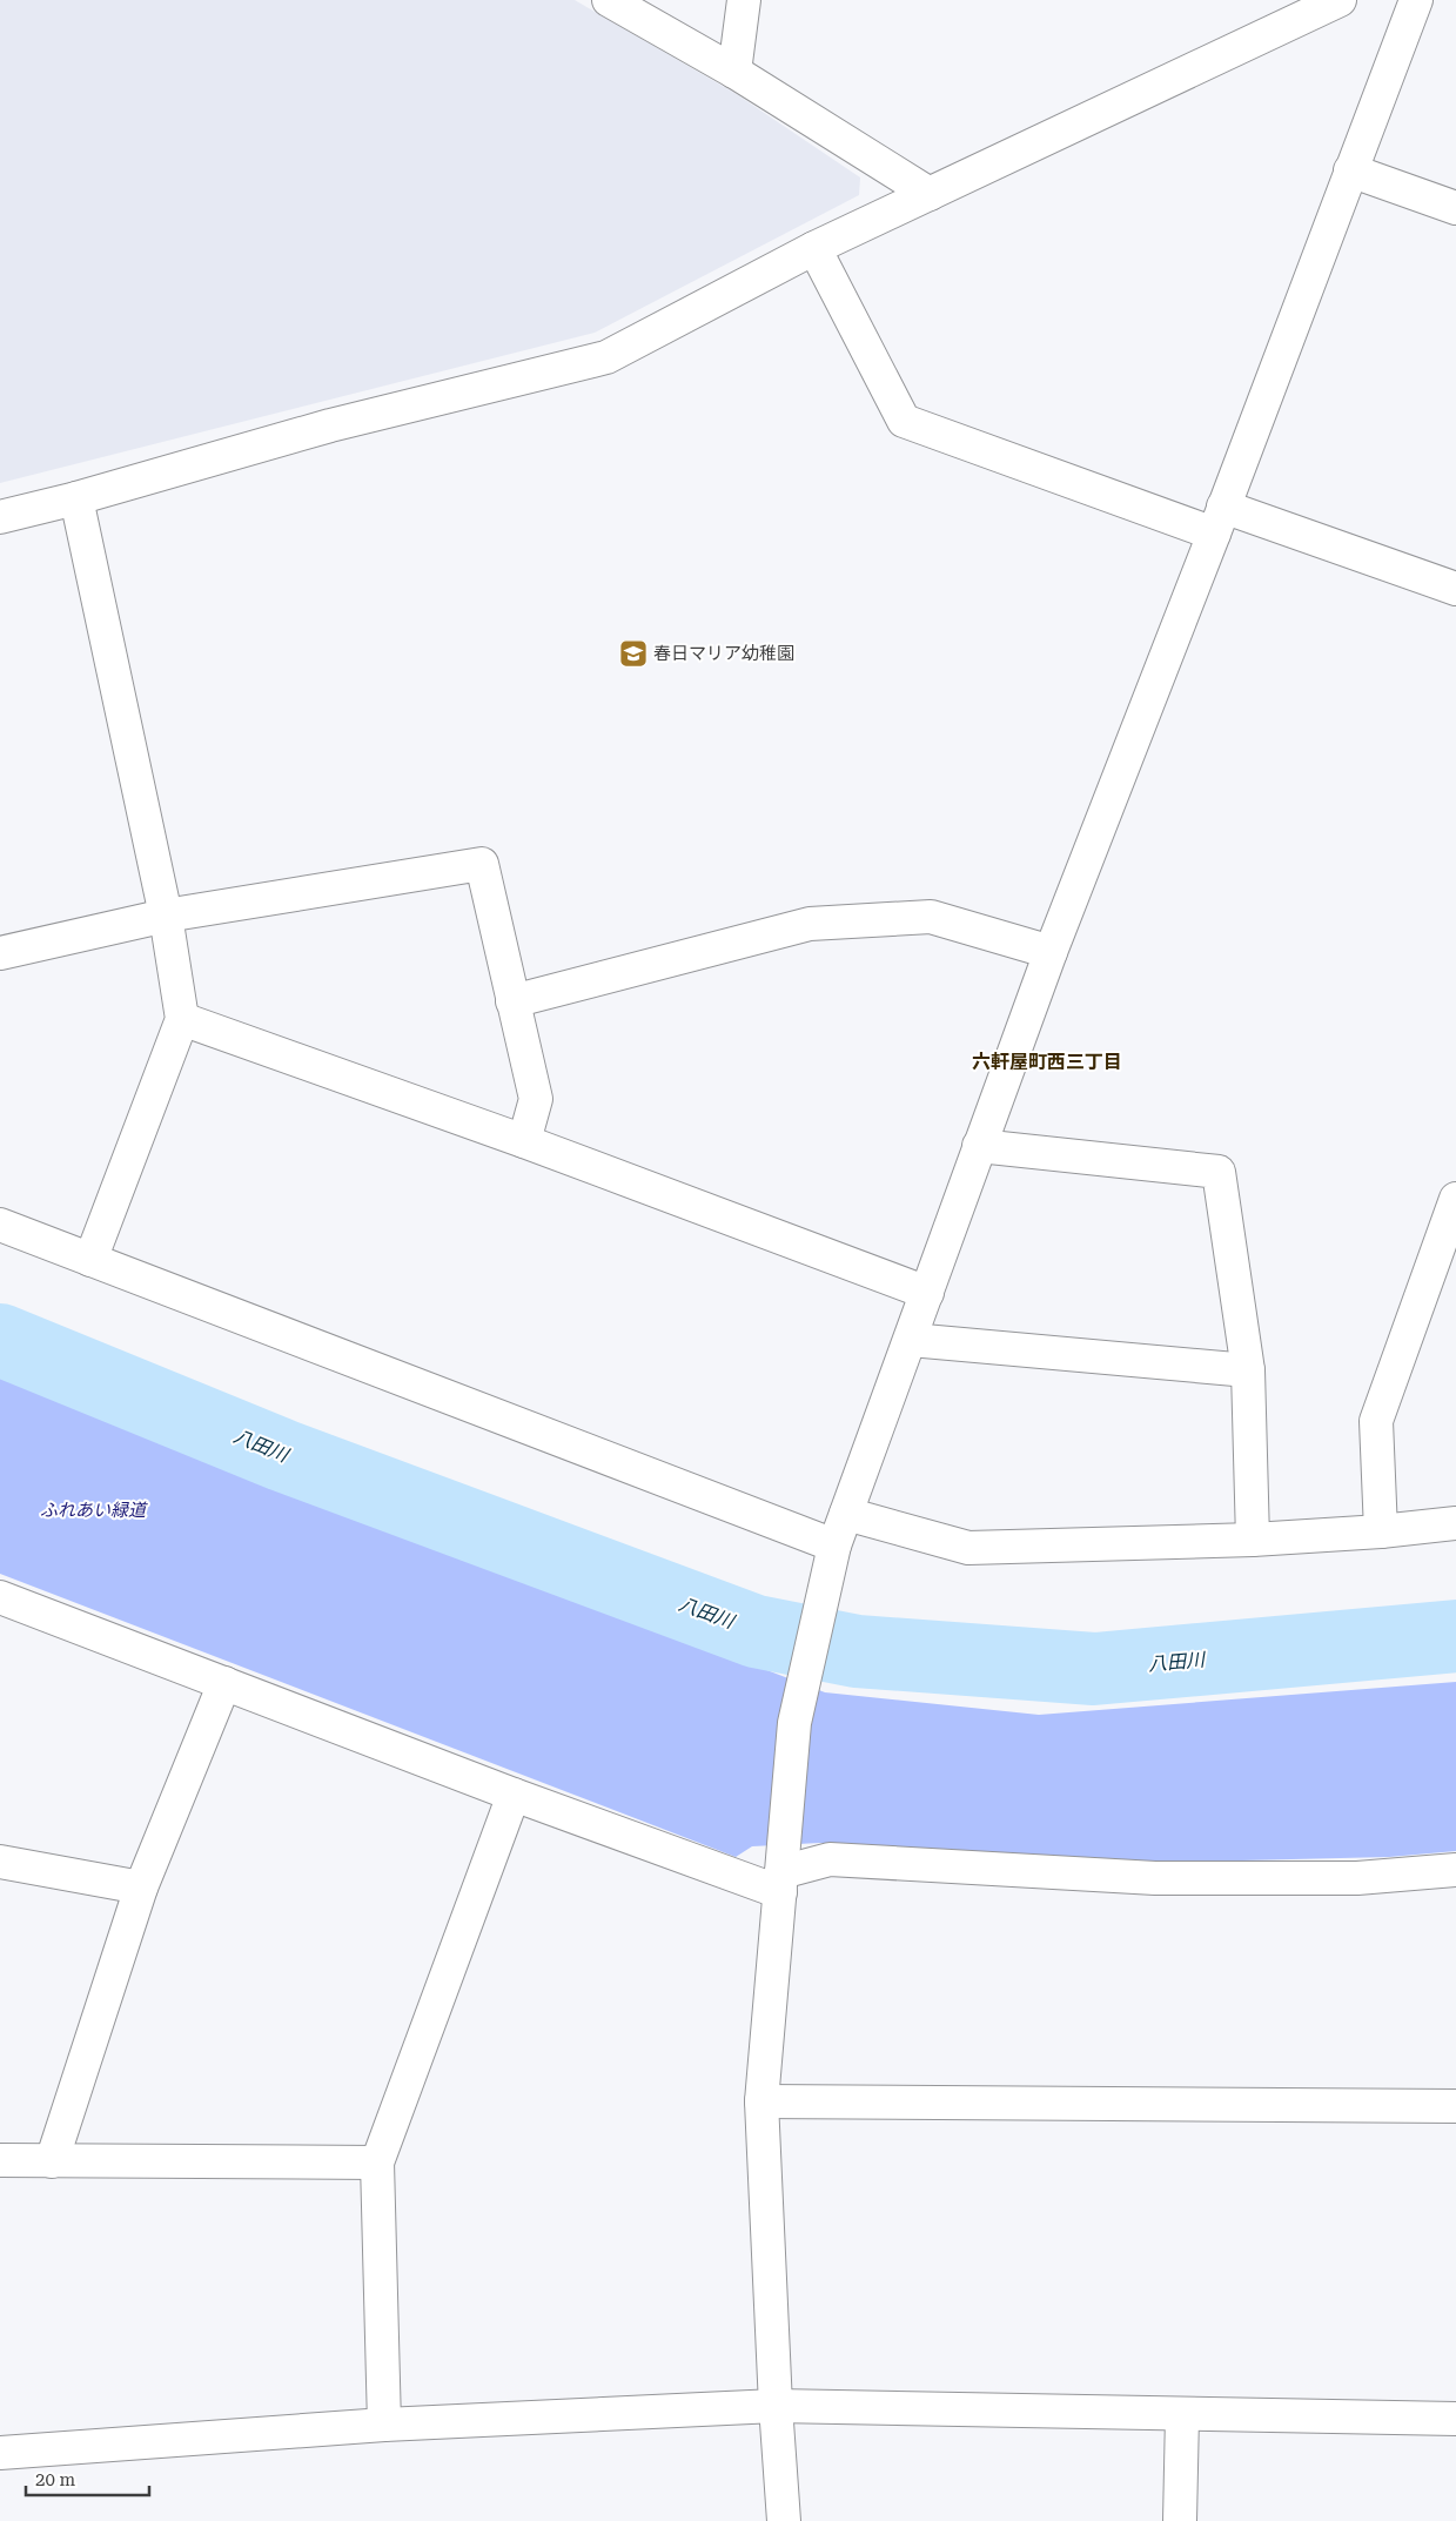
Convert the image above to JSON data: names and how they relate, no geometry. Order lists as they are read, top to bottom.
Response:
{
  "districts": ["六軒屋町西三丁目"],
  "water": ["八田川"],
  "parks": ["ふれあい緑道"],
  "places": {
    "school or university": ["春日マリア幼稚園"]
  },
  "scale_bar": "20 m"
}
